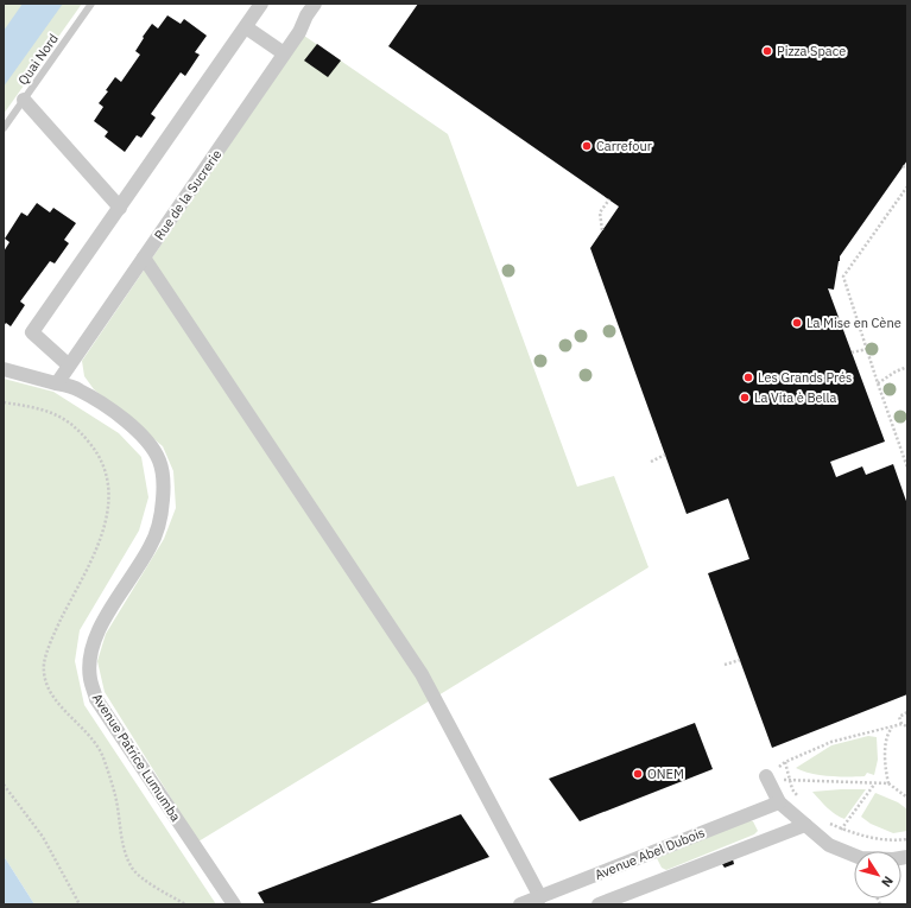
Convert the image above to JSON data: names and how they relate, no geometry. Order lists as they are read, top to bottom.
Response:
{
  "streets": {
    "street": ["Rue de la Sucrerie", "Avenue Patrice Lumumba", "Avenue Abel Dubois"],
    "lane": ["Quai Nord"]
  },
  "crossings": [
    ["Rue de la Sucrerie", "Avenue Patrice Lumumba"]
  ],
  "places": [
    "Pizza Space",
    "Carrefour",
    "La Mise en Cène",
    "Les Grands Prés",
    "La Vita è Bella",
    "ONEM"
  ],
  "north": "bottom right"
}
